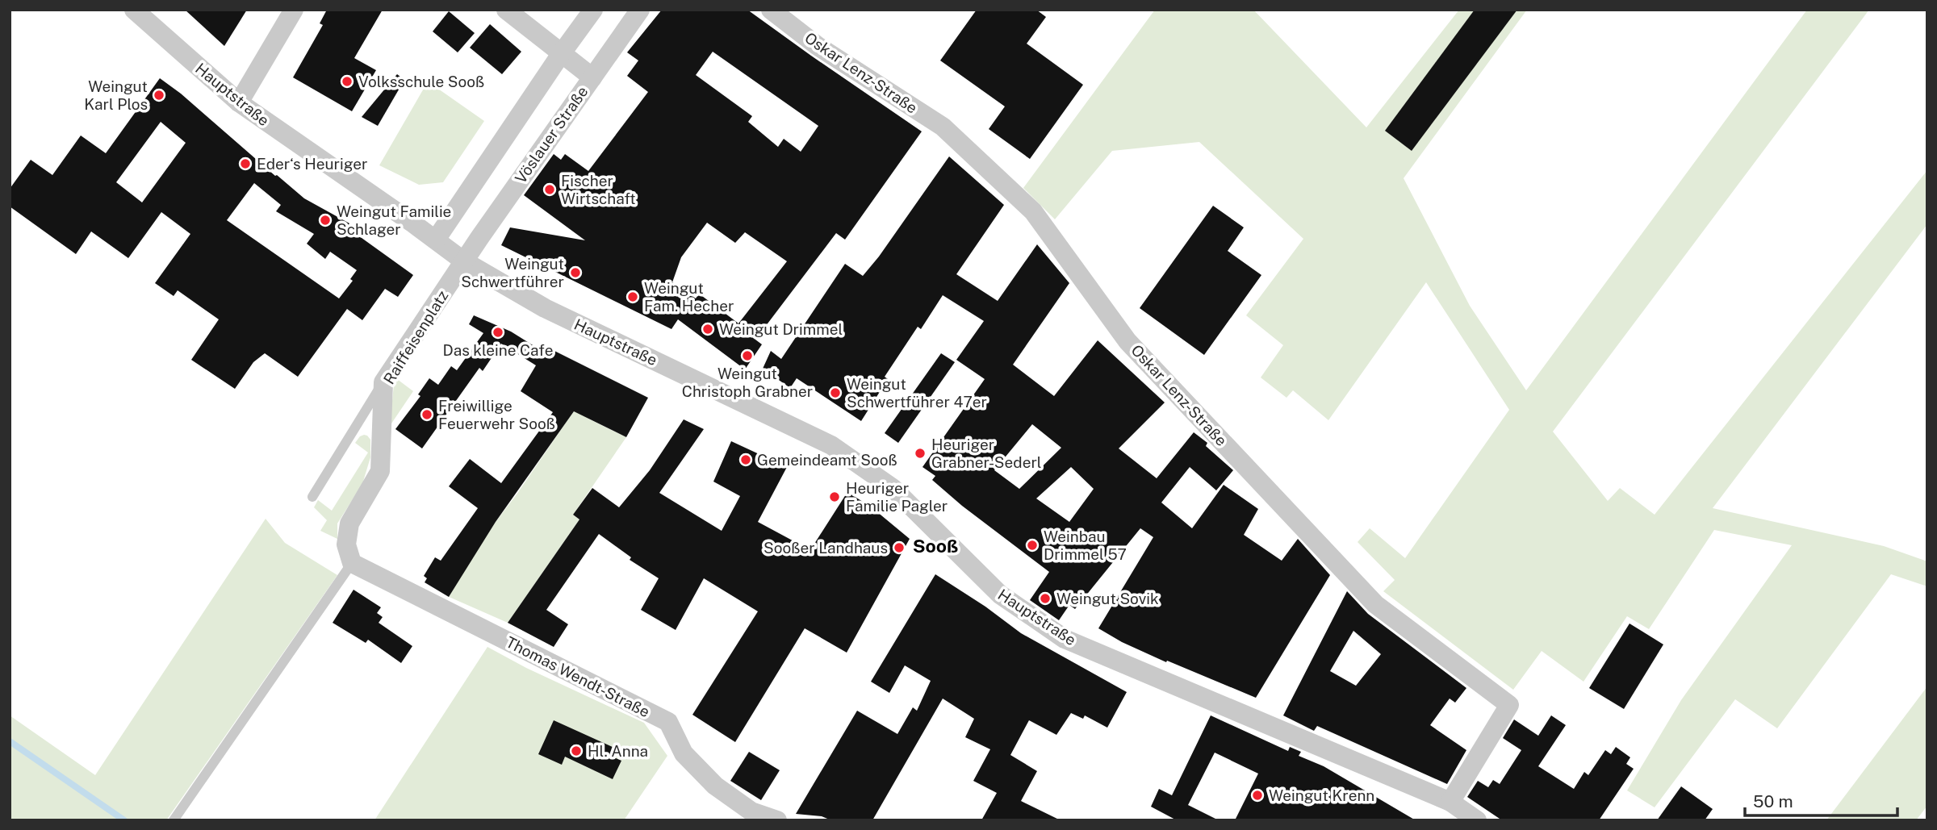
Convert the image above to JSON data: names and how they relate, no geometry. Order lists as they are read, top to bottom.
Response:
{
  "streets": {
    "street": [
      "Oskar Lenz-Straße",
      "Hauptstraße",
      "Vöslauer Straße",
      "Raiffeisenplatz",
      "Thomas Wendt-Straße"
    ]
  },
  "crossings": [
    ["Oskar Lenz-Straße", "Hauptstraße"],
    ["Hauptstraße", "Vöslauer Straße"],
    ["Hauptstraße", "Raiffeisenplatz"],
    ["Vöslauer Straße", "Raiffeisenplatz"],
    ["Raiffeisenplatz", "Thomas Wendt-Straße"]
  ],
  "districts": ["Sooß"],
  "places": [
    "Volksschule Sooß",
    "Weingut Karl Plos",
    "Eder‘s Heuriger",
    "Fischer Wirtschaft",
    "Weingut Familie Schlager",
    "Weingut Schwertführer",
    "Weingut Fam. Hecher",
    "Weingut Drimmel",
    "Das kleine Cafe",
    "Weingut Christoph Grabner",
    "Weingut Schwertführer 47er",
    "Freiwillige Feuerwehr Sooß",
    "Heuriger Grabner-Sederl",
    "Gemeindeamt Sooß",
    "Heuriger Familie Pagler",
    "Weinbau Drimmel 57",
    "Sooßer Landhaus",
    "Weingut Sovik",
    "Hl. Anna",
    "Weingut Krenn"
  ],
  "scale_bar": "50 m"
}
